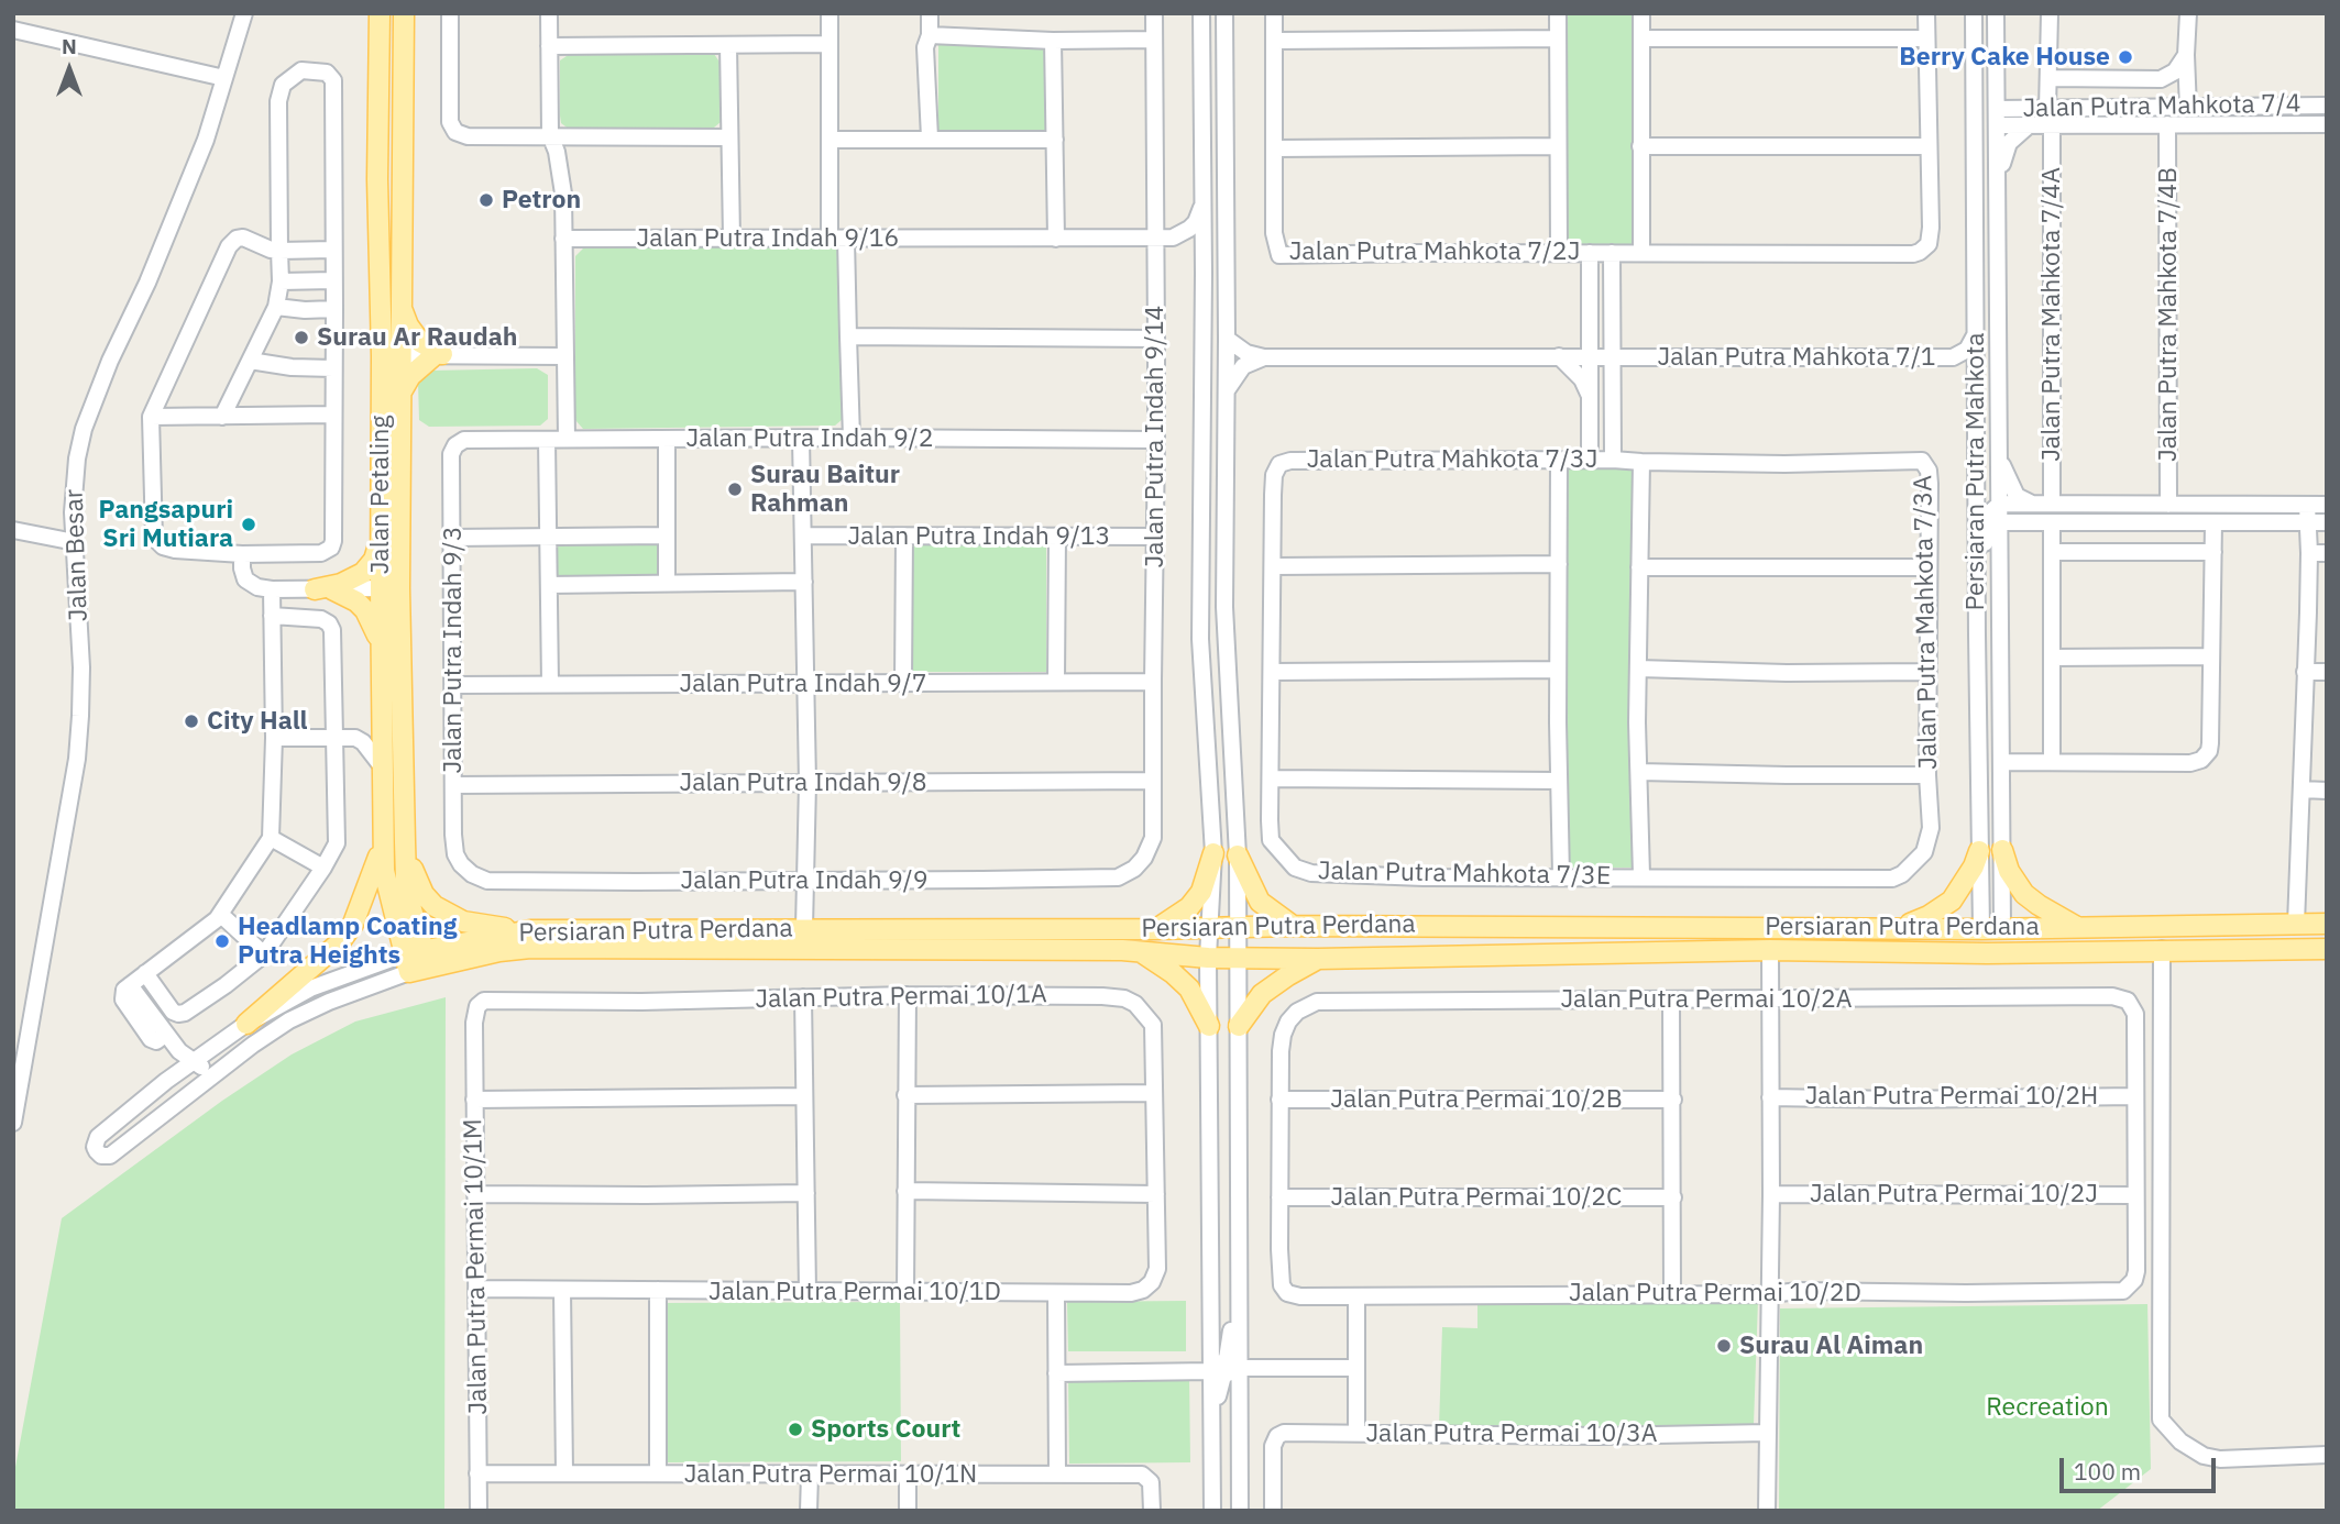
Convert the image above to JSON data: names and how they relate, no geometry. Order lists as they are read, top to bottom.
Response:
{
  "streets": {
    "main road": ["Jalan Petaling", "Persiaran Putra Perdana"],
    "street": [
      "Jalan Putra Mahkota 7/4",
      "Jalan Putra Indah 9/16",
      "Jalan Putra Mahkota 7/2J",
      "Jalan Putra Mahkota 7/4A",
      "Jalan Putra Mahkota 7/4B",
      "Jalan Putra Mahkota 7/1",
      "Jalan Putra Indah 9/14",
      "Jalan Putra Indah 9/2",
      "Jalan Putra Mahkota 7/3J",
      "Persiaran Putra Mahkota",
      "Jalan Putra Indah 9/13",
      "Jalan Besar",
      "Jalan Putra Mahkota 7/3A",
      "Jalan Putra Indah 9/3",
      "Jalan Putra Indah 9/7",
      "Jalan Putra Indah 9/8",
      "Jalan Putra Mahkota 7/3E",
      "Jalan Putra Indah 9/9",
      "Jalan Putra Permai 10/1A",
      "Jalan Putra Permai 10/2A",
      "Jalan Putra Permai 10/2H",
      "Jalan Putra Permai 10/2B",
      "Jalan Putra Permai 10/2J",
      "Jalan Putra Permai 10/2C",
      "Jalan Putra Permai 10/1M",
      "Jalan Putra Permai 10/1D",
      "Jalan Putra Permai 10/2D",
      "Jalan Putra Permai 10/3A",
      "Jalan Putra Permai 10/1N"
    ]
  },
  "crossings": [
    ["Jalan Putra Mahkota 7/4", "Jalan Putra Mahkota 7/4A"],
    ["Jalan Putra Mahkota 7/4", "Jalan Putra Mahkota 7/4B"],
    ["Jalan Putra Mahkota 7/4", "Persiaran Putra Mahkota"],
    ["Jalan Putra Indah 9/16", "Jalan Putra Indah 9/14"],
    ["Jalan Putra Mahkota 7/1", "Persiaran Putra Mahkota"],
    ["Jalan Putra Indah 9/14", "Jalan Putra Indah 9/2"],
    ["Jalan Putra Indah 9/14", "Jalan Putra Indah 9/13"],
    ["Jalan Putra Indah 9/14", "Jalan Putra Indah 9/7"],
    ["Jalan Putra Indah 9/14", "Jalan Putra Indah 9/8"],
    ["Jalan Putra Indah 9/14", "Jalan Putra Indah 9/9"],
    ["Jalan Putra Indah 9/2", "Jalan Putra Indah 9/3"],
    ["Jalan Putra Mahkota 7/3J", "Jalan Putra Mahkota 7/3A"],
    ["Jalan Putra Mahkota 7/3J", "Jalan Putra Mahkota 7/3E"],
    ["Persiaran Putra Mahkota", "Persiaran Putra Perdana"],
    ["Jalan Petaling", "Persiaran Putra Perdana"],
    ["Jalan Putra Mahkota 7/3A", "Jalan Putra Mahkota 7/3E"],
    ["Jalan Putra Indah 9/3", "Jalan Putra Indah 9/7"],
    ["Jalan Putra Indah 9/3", "Jalan Putra Indah 9/8"],
    ["Jalan Putra Indah 9/3", "Jalan Putra Indah 9/9"],
    ["Jalan Putra Permai 10/1A", "Jalan Putra Permai 10/1M"],
    ["Jalan Putra Permai 10/1A", "Jalan Putra Permai 10/1D"],
    ["Jalan Putra Permai 10/2A", "Jalan Putra Permai 10/2H"],
    ["Jalan Putra Permai 10/2A", "Jalan Putra Permai 10/2B"],
    ["Jalan Putra Permai 10/2A", "Jalan Putra Permai 10/2J"],
    ["Jalan Putra Permai 10/2A", "Jalan Putra Permai 10/2C"],
    ["Jalan Putra Permai 10/2A", "Jalan Putra Permai 10/2D"],
    ["Jalan Putra Permai 10/1M", "Jalan Putra Permai 10/1D"],
    ["Jalan Putra Permai 10/1M", "Jalan Putra Permai 10/1N"]
  ],
  "parks": ["Recreation"],
  "places": [
    "Berry Cake House",
    "Petron",
    "Surau Ar Raudah",
    "Surau Baitur Rahman",
    "Pangsapuri Sri Mutiara",
    "City Hall",
    "Headlamp Coating Putra Heights",
    "Surau Al Aiman",
    "Sports Court"
  ],
  "scale_bar": "100 m",
  "north": "top"
}
